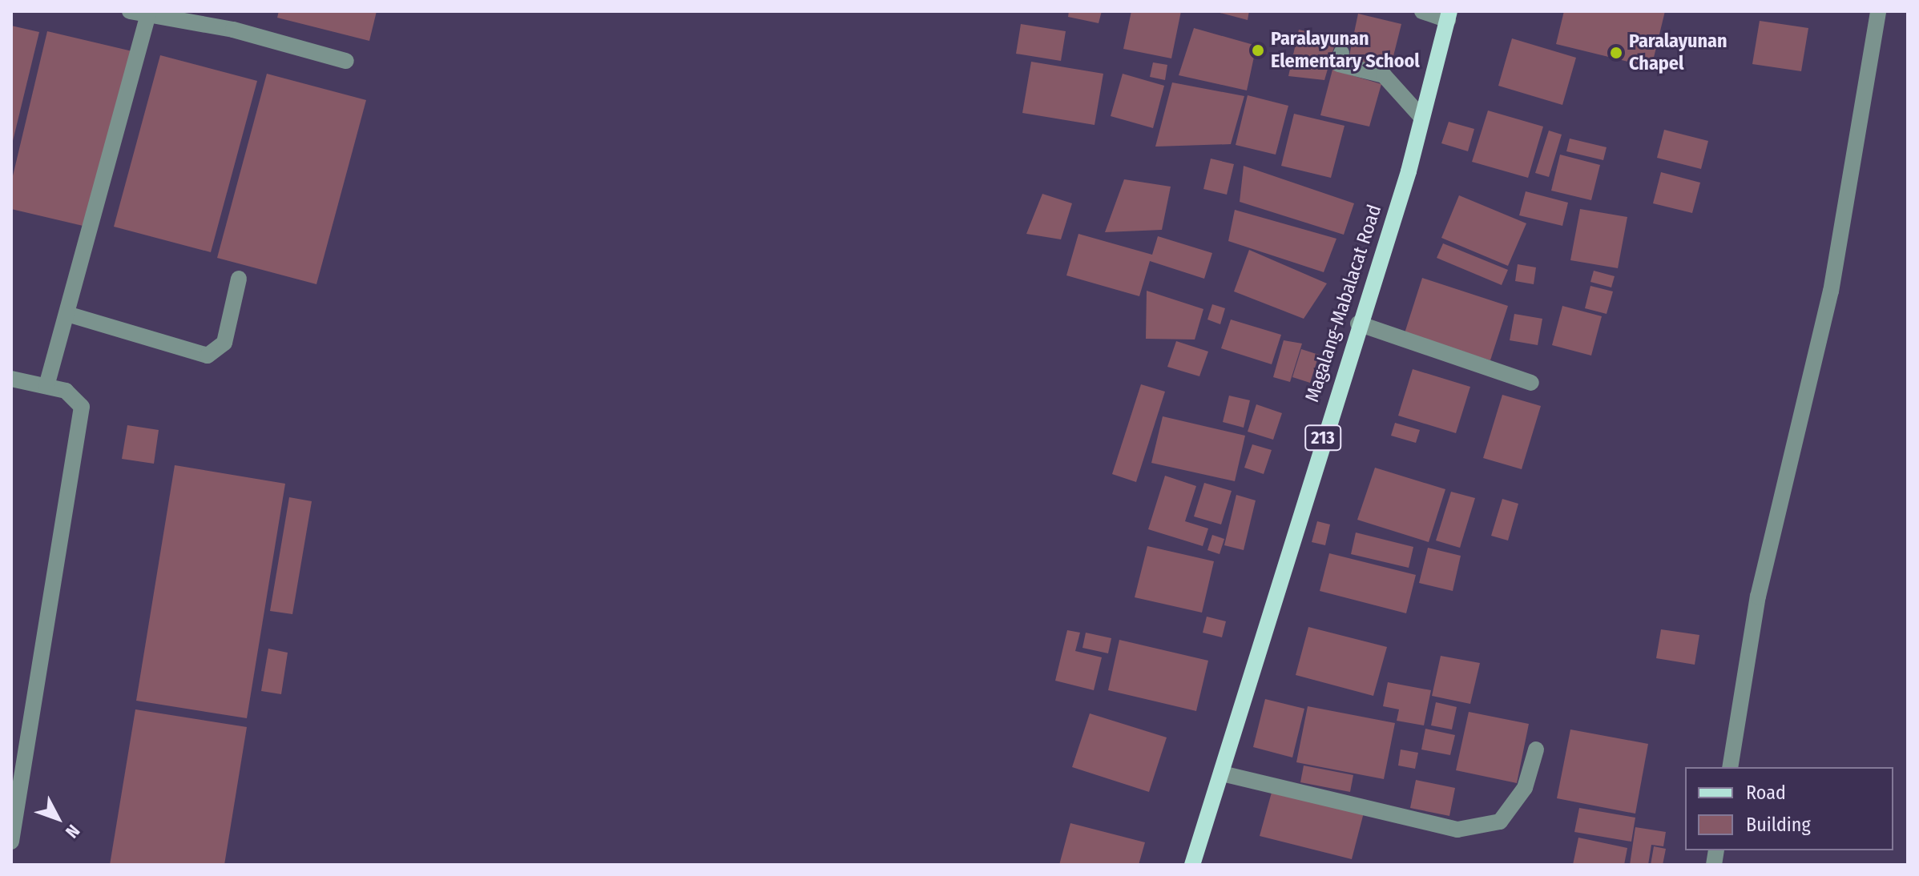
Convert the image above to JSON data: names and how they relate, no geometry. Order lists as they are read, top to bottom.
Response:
{
  "streets": {
    "main road": ["Magalang-Mabalacat Road", "213"]
  },
  "places": ["Paralayunan Elementary School", "Paralayunan Chapel"],
  "legend": ["Road", "Building"],
  "north": "bottom right"
}
